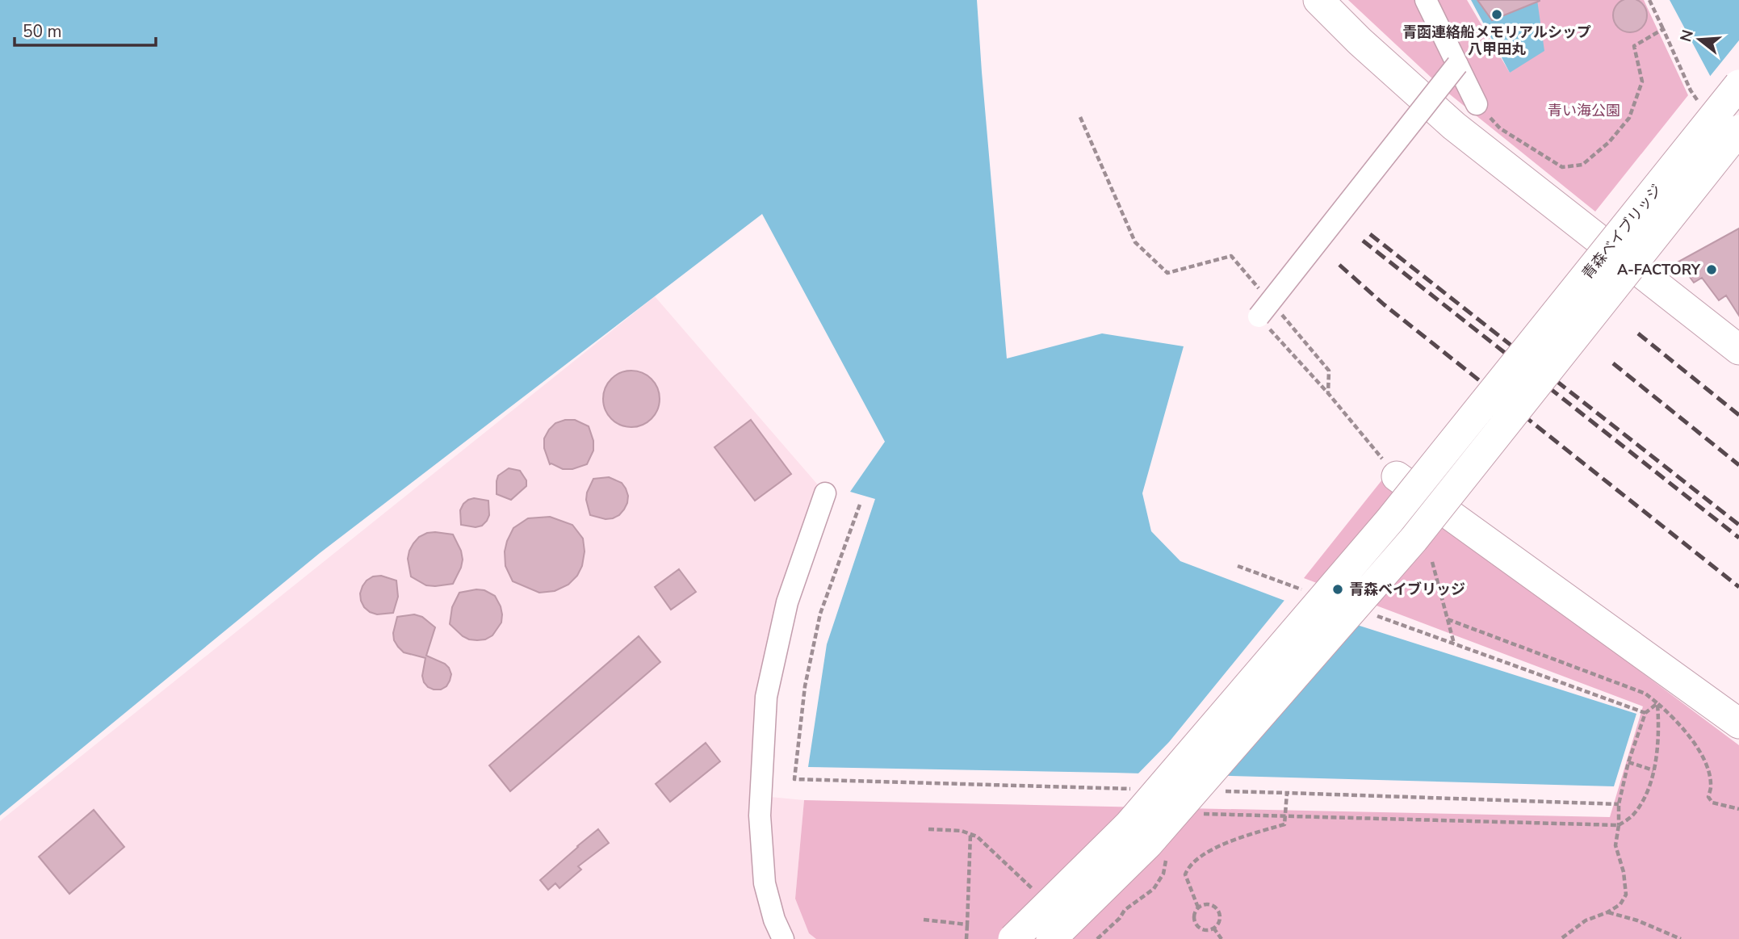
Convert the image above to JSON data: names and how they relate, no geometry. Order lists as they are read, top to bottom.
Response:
{
  "streets": {
    "street": ["青森ベイブリッジ"]
  },
  "parks": ["青い海公園"],
  "places": ["青函連絡船メモリアルシップ 八甲田丸", "A-FACTORY", "青森ベイブリッジ"],
  "scale_bar": "50 m",
  "north": "left"
}
